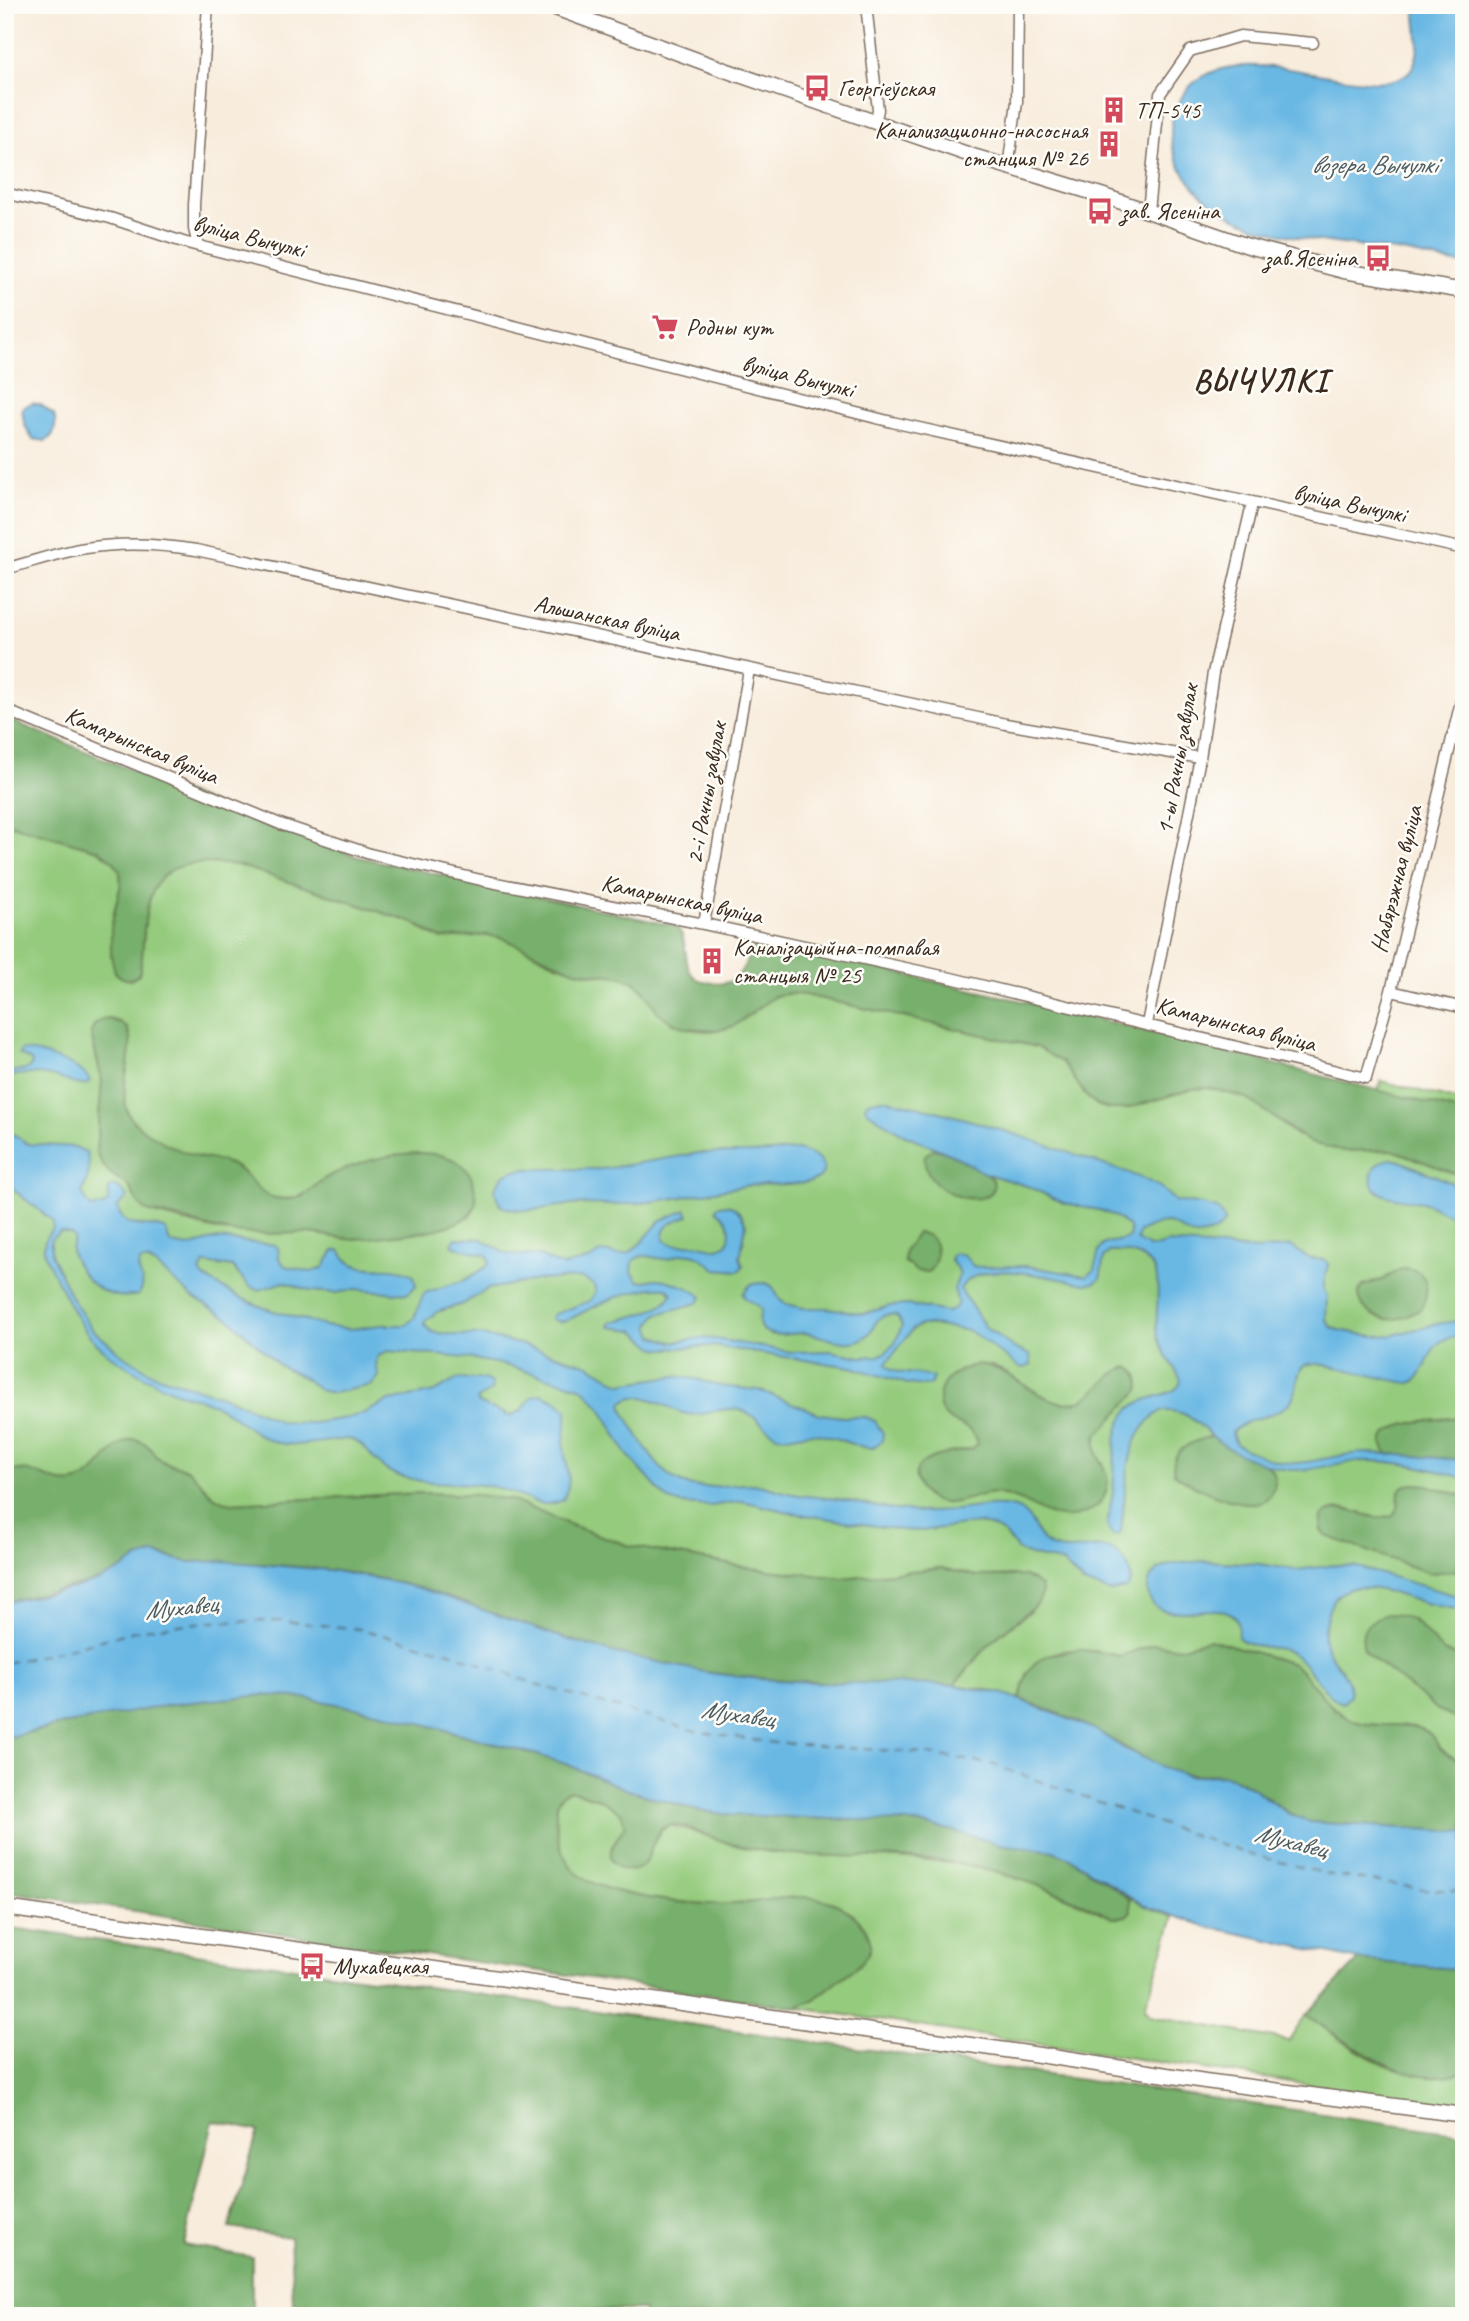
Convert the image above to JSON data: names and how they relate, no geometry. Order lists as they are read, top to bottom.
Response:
{
  "streets": {
    "street": [
      "вуліца Вычулкі",
      "Альшанская вуліца",
      "Камарынская вуліца",
      "1-ы Рачны завулак",
      "2-і Рачны завулак",
      "Набярэжная вуліца"
    ]
  },
  "crossings": [
    ["вуліца Вычулкі", "1-ы Рачны завулак"],
    ["Альшанская вуліца", "1-ы Рачны завулак"],
    ["Альшанская вуліца", "2-і Рачны завулак"],
    ["Камарынская вуліца", "1-ы Рачны завулак"],
    ["Камарынская вуліца", "2-і Рачны завулак"],
    ["Камарынская вуліца", "Набярэжная вуліца"]
  ],
  "districts": ["ВЫЧУЛКІ"],
  "water": ["возера Вычулкі", "Мухавец"],
  "places": {
    "bus stop": [
      "Георгіеўская",
      "зав. Ясеніна",
      "зав.Ясеніна",
      "Мухавецкая"
    ],
    "building": ["ТП-545", "Канализационно-насосная станция № 26", "Каналізацыйна-помпавая станцыя № 25"],
    "supermarket": ["Родны кут"]
  }
}
